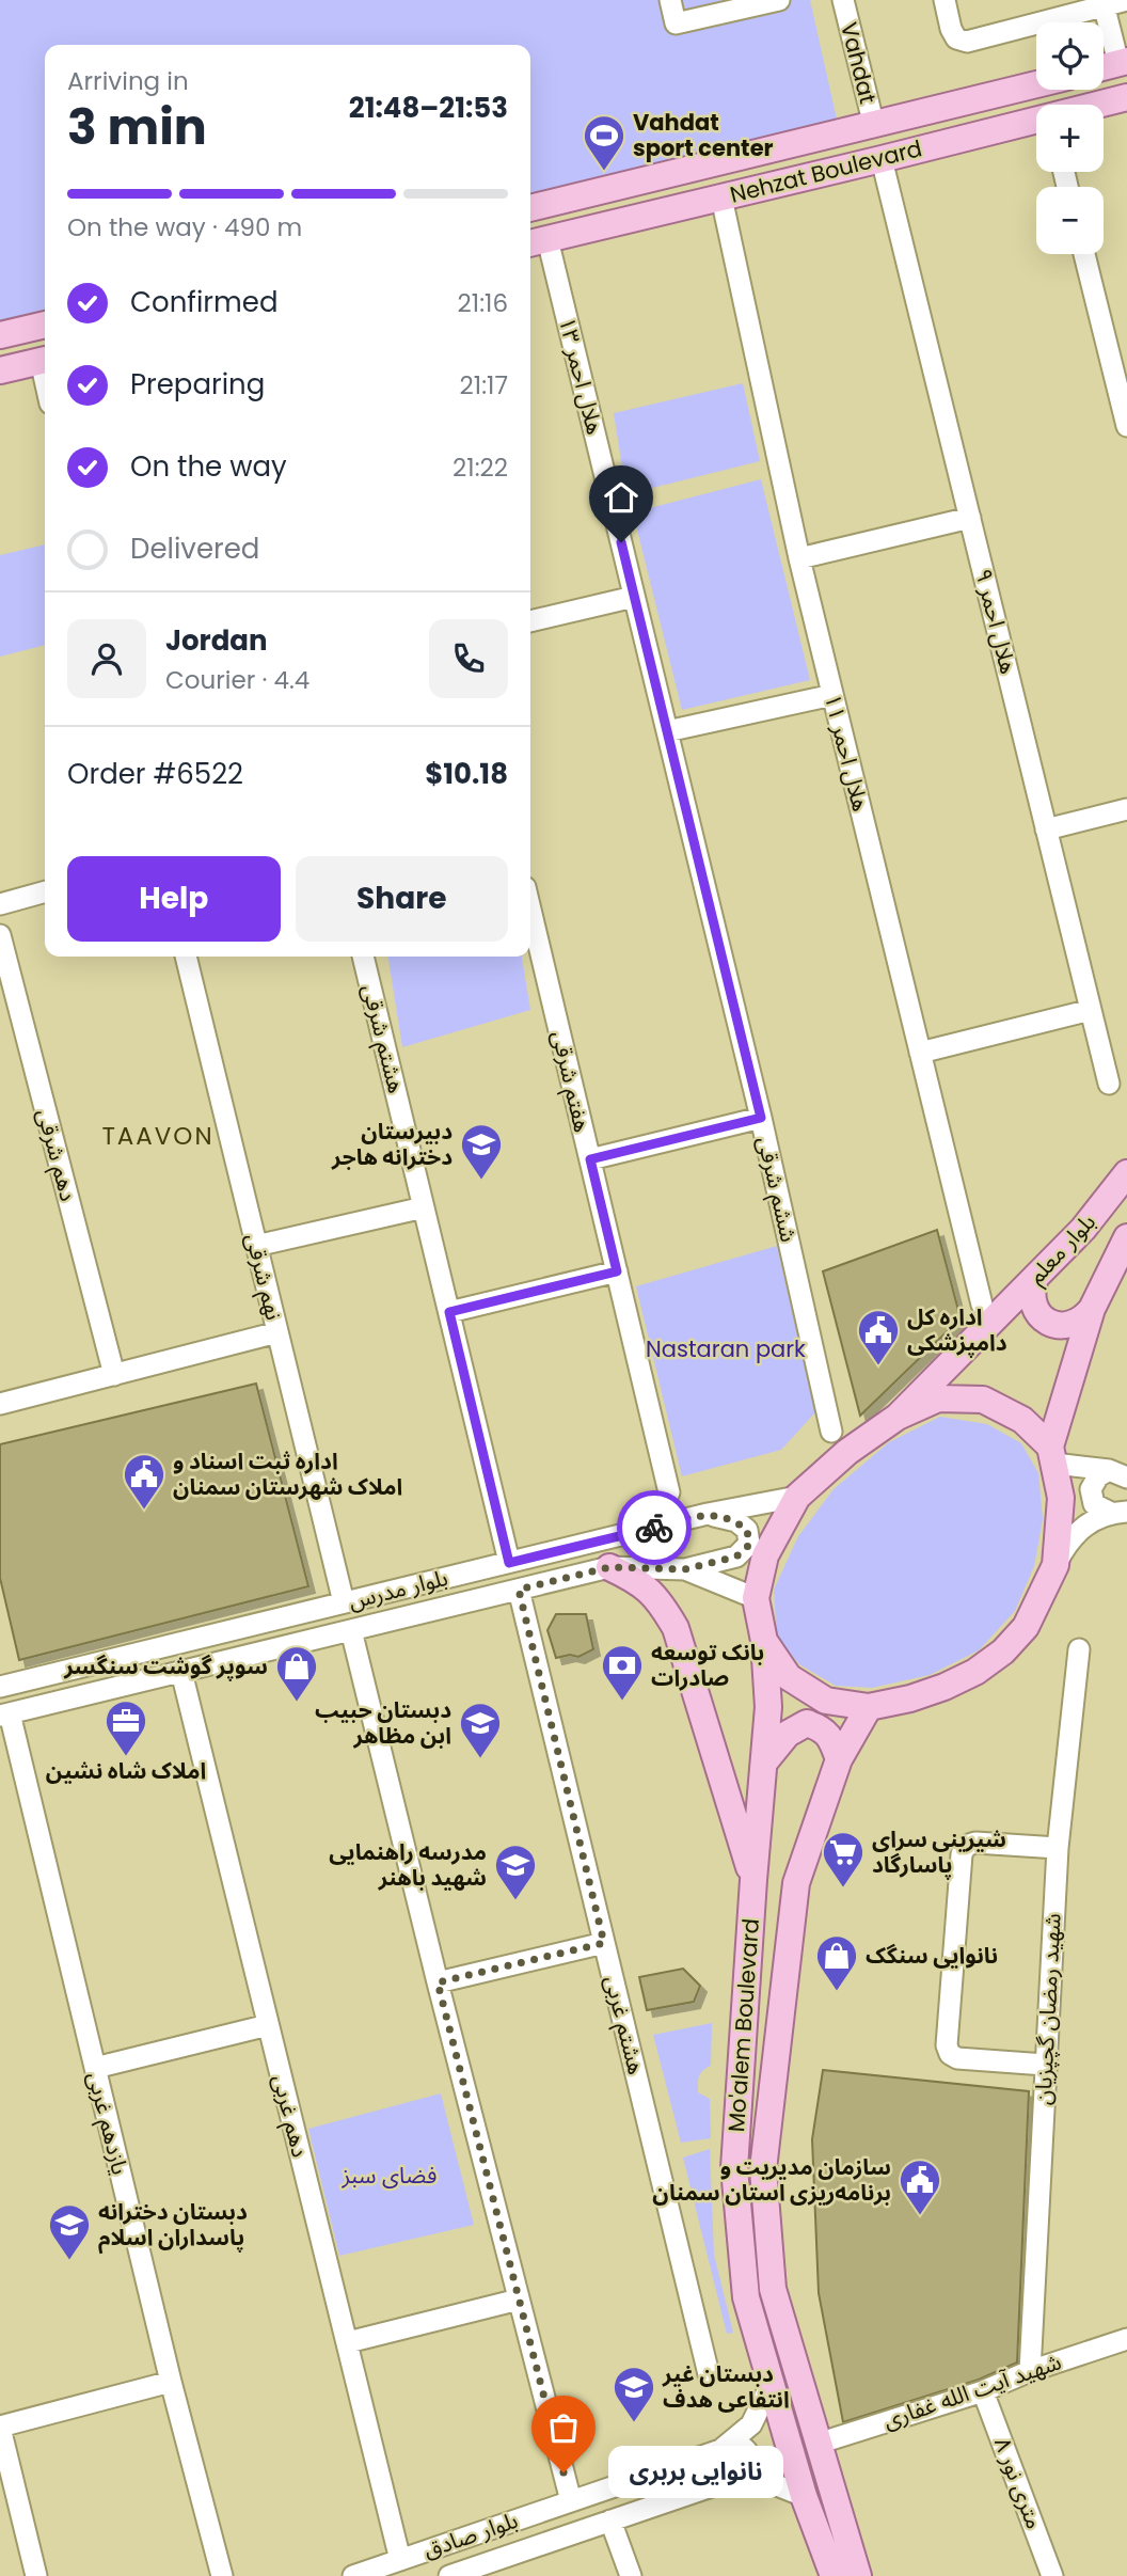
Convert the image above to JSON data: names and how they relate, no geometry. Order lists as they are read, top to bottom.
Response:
{
  "streets": {
    "main road": ["Nehzat Boulevard", "بلوار معلم", "Mo'alem Boulevard"],
    "street": [
      "Vahdat",
      "هلال احمر ۱۳",
      "هلال احمر ۹",
      "هلال احمر ۱۱",
      "هشتم شرقی",
      "هفتم شرقی",
      "دهم شرقی",
      "ششم شرقی",
      "نهم شرقی",
      "بلوار مدرس",
      "شهید رمضان گچپزیان",
      "هشتم غربی",
      "دهم غربی",
      "یازدهم غربی",
      "شهید آیت الله غفاری",
      "۸ متری نور",
      "بلوار صادق"
    ]
  },
  "crossings": [
    ["Vahdat", "Nehzat Boulevard"],
    ["Nehzat Boulevard", "هلال احمر ۱۳"],
    ["Nehzat Boulevard", "هلال احمر ۹"],
    ["Nehzat Boulevard", "هلال احمر ۱۱"],
    ["هلال احمر ۱۳", "ششم شرقی"],
    ["هشتم شرقی", "بلوار مدرس"],
    ["نهم شرقی", "بلوار مدرس"],
    ["بلوار مدرس", "هشتم غربی"],
    ["بلوار مدرس", "Mo'alem Boulevard"],
    ["بلوار مدرس", "دهم غربی"],
    ["بلوار مدرس", "یازدهم غربی"],
    ["شهید رمضان گچپزیان", "شهید آیت الله غفاری"],
    ["Mo'alem Boulevard", "شهید آیت الله غفاری"],
    ["Mo'alem Boulevard", "بلوار صادق"],
    ["دهم غربی", "بلوار صادق"],
    ["شهید آیت الله غفاری", "۸ متری نور"]
  ],
  "districts": ["TAAVON"],
  "parks": ["Nastaran park", "فضای سبز"],
  "places": {
    "sports": ["Vahdat sport center"],
    "school or university": [
      "دبیرستان دخترانه هاجر",
      "دبستان حبیب ابن مظاهر",
      "مدرسه راهنمایی شهید باهنر",
      "دبستان دخترانه پاسداران اسلام",
      "دبستان غیر انتفاعی هدف"
    ],
    "public building": ["اداره کل دامپزشکی", "اداره ثبت اسناد و املاک شهرستان سمنان", "سازمان مدیریت و برنامه‌ریزی استان سمنان"],
    "bank": ["بانک توسعه صادرات"],
    "shop": ["سوپر گوشت سنگسر", "نانوایی سنگک"],
    "office": ["املاک شاه نشین"],
    "supermarket": ["شیرینی سرای پاسارگاد"],
    "other": ["نانوایی بربری"]
  },
  "page": {
    "map_buttons": ["+", "−"],
    "heading": ["3 min", "Arriving in", "21:48–21:53"],
    "panel": [
      "Jordan",
      "Courier · 4.4",
      "Order #6522",
      "$10.18"
    ],
    "bar": "On the way · 490 m",
    "list": [
      ["Confirmed", "21:16"],
      ["Preparing", "21:17"],
      ["On the way", "21:22"],
      "Delivered"
    ],
    "buttons": ["Help", "Share"],
    "bubble": "نانوایی بربری"
  }
}
